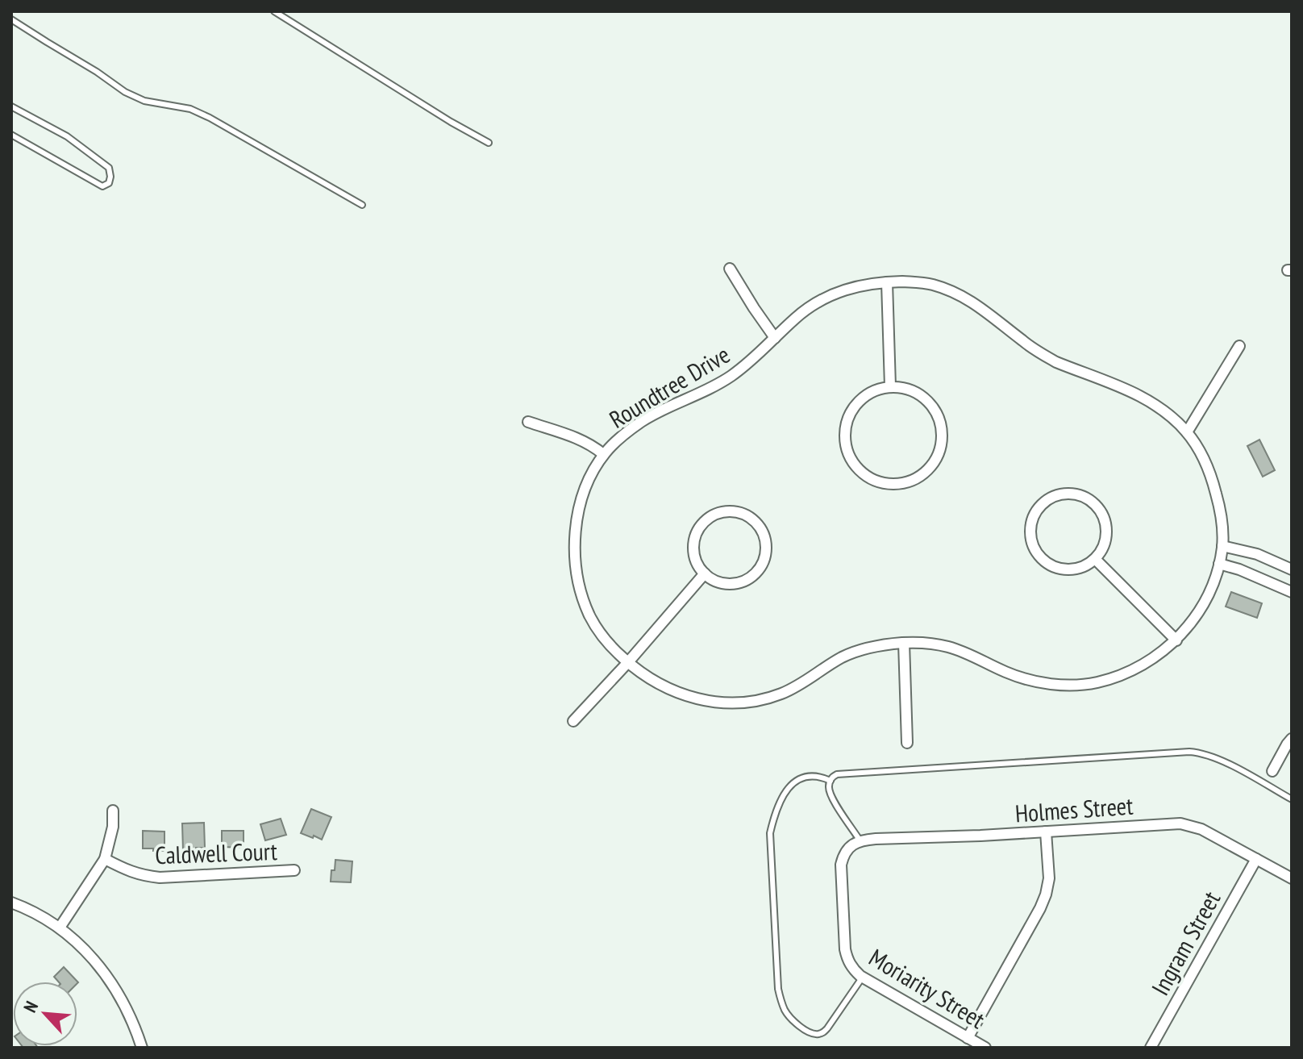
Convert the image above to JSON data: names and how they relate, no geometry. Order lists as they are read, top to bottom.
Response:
{
  "streets": {
    "street": [
      "Roundtree Drive",
      "Holmes Street",
      "Caldwell Court",
      "Ingram Street",
      "Moriarity Street"
    ]
  },
  "crossings": [
    ["Holmes Street", "Ingram Street"],
    ["Holmes Street", "Moriarity Street"]
  ],
  "north": "top left"
}
